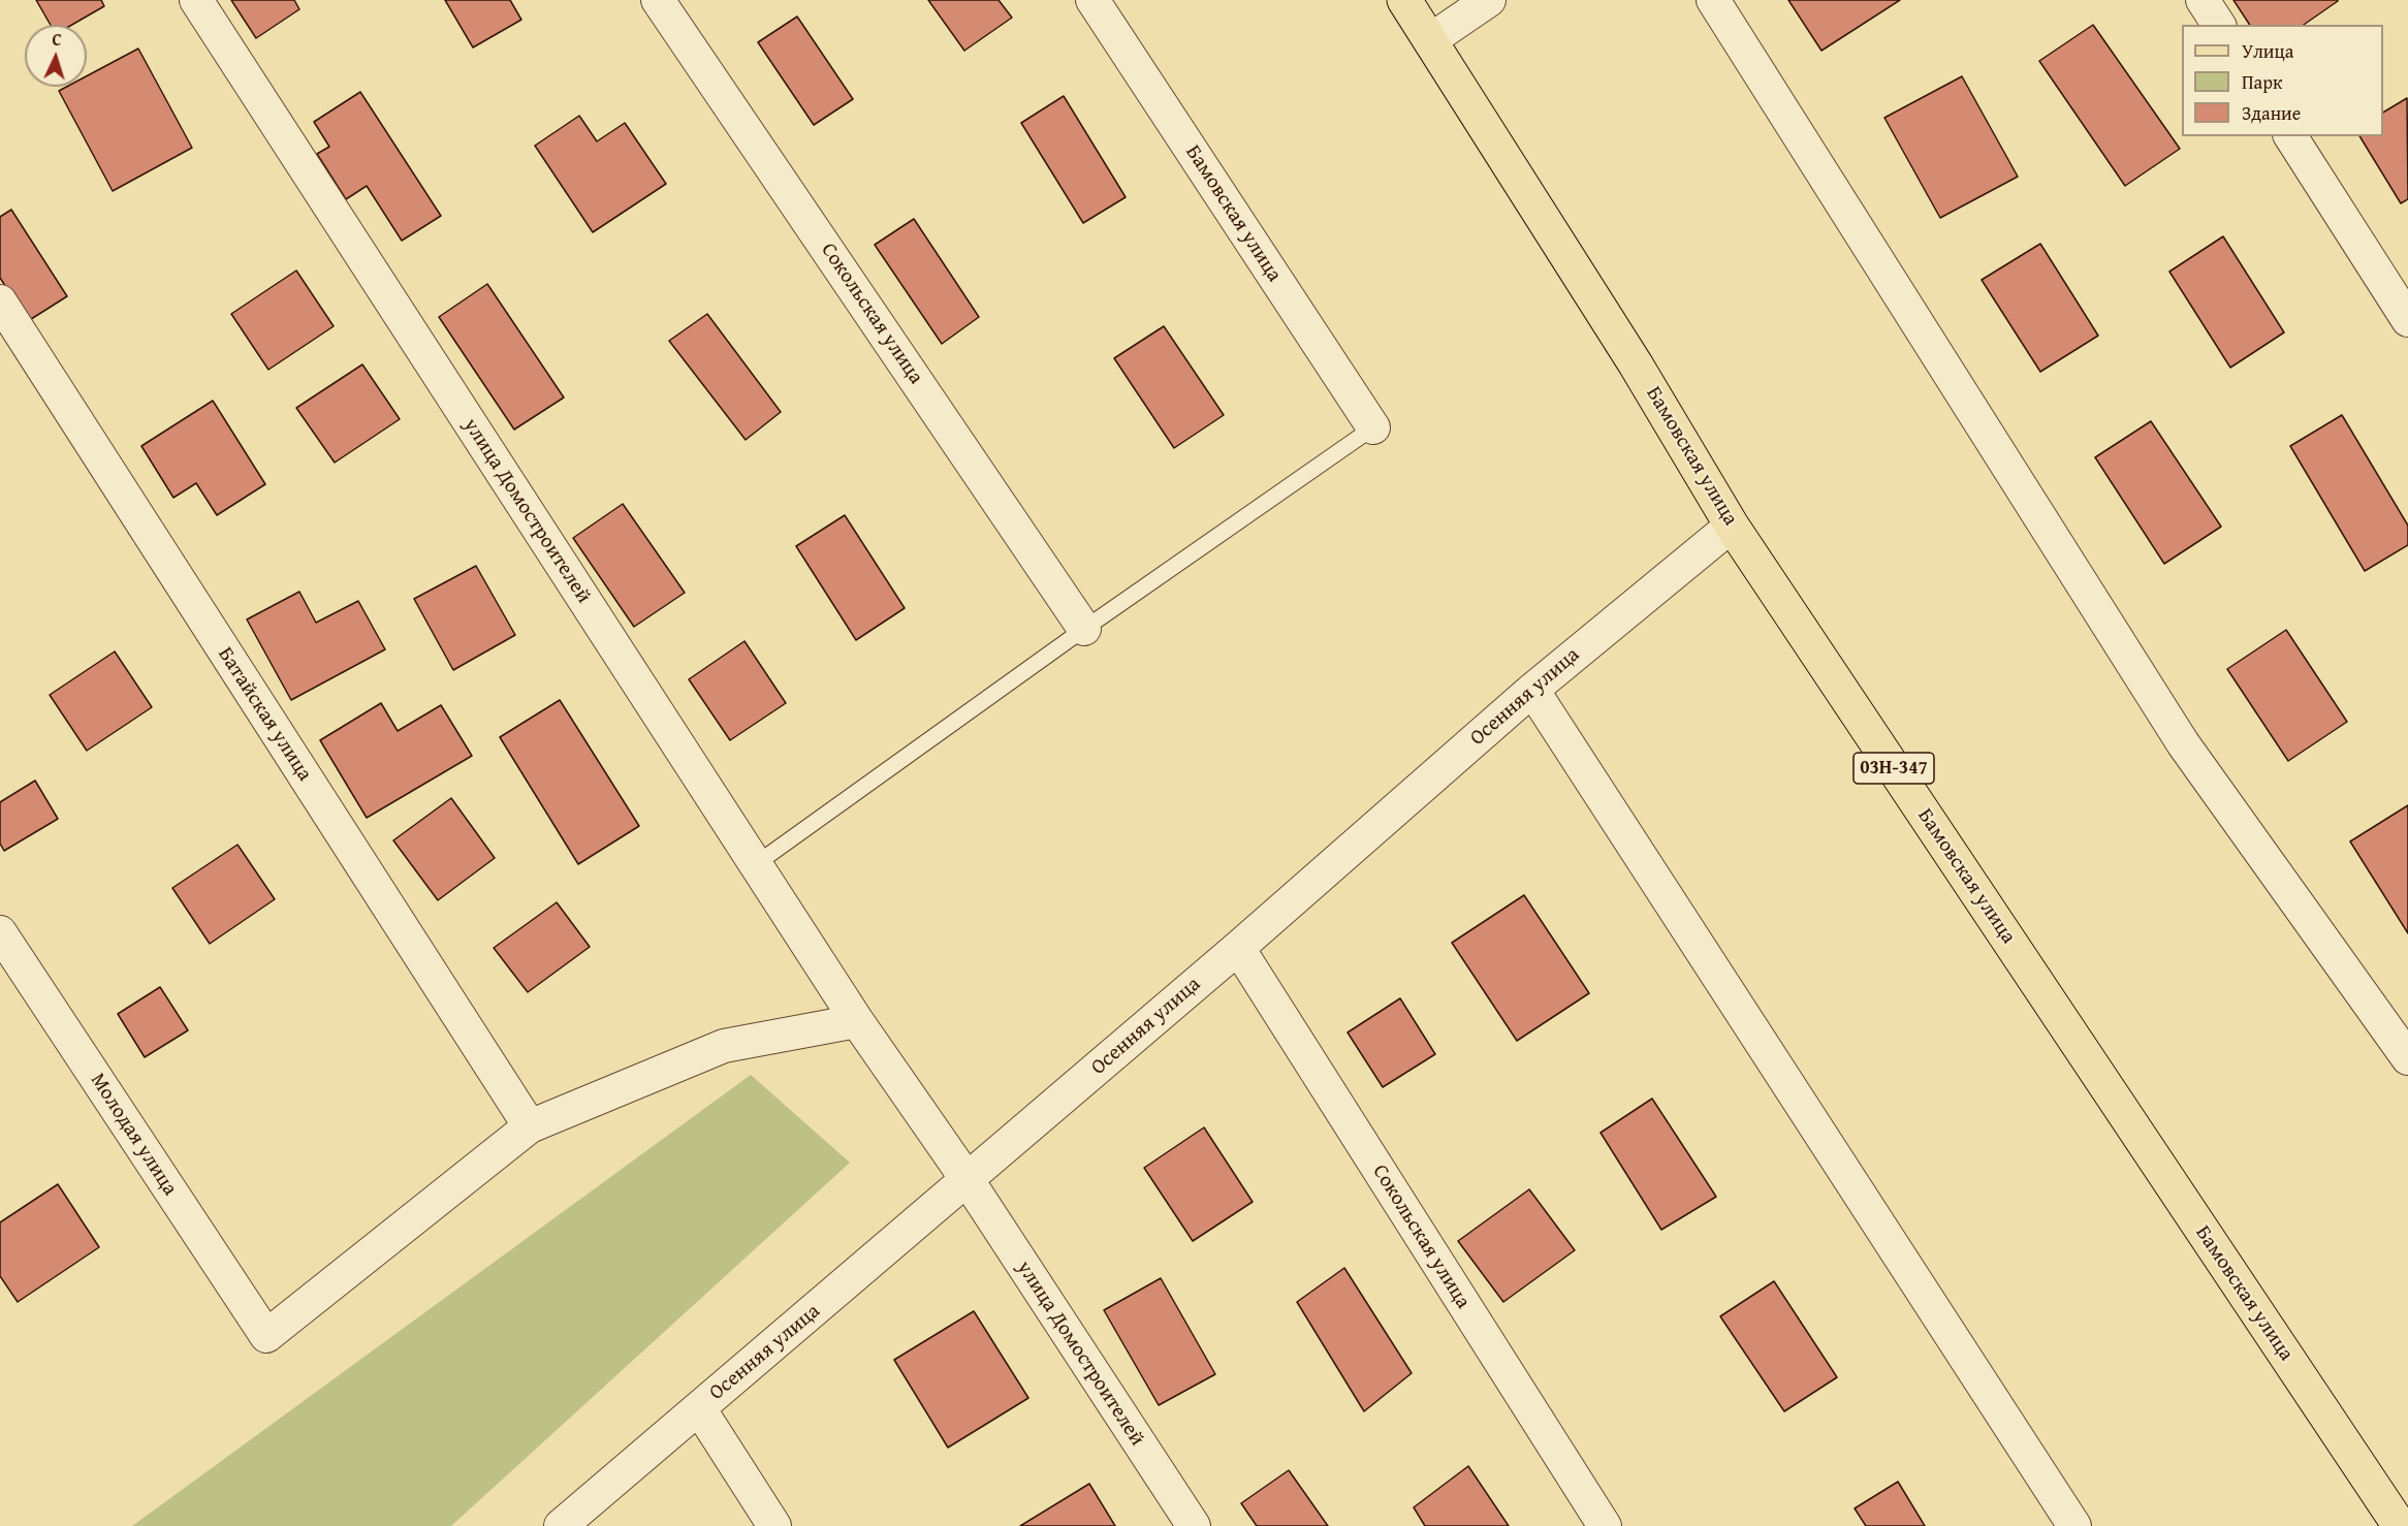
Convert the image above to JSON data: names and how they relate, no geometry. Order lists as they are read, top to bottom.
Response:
{
  "streets": {
    "main road": ["Бамовская улица", "03Н-347"],
    "street": [
      "Сокольская улица",
      "улица Домостроителей",
      "Осенняя улица",
      "Батайская улица",
      "Молодая улица"
    ]
  },
  "crossings": [
    ["Бамовская улица", "Осенняя улица"],
    ["Сокольская улица", "Осенняя улица"],
    ["улица Домостроителей", "Осенняя улица"],
    ["Батайская улица", "Молодая улица"]
  ],
  "legend": ["Улица", "Парк", "Здание"],
  "north": "top"
}
